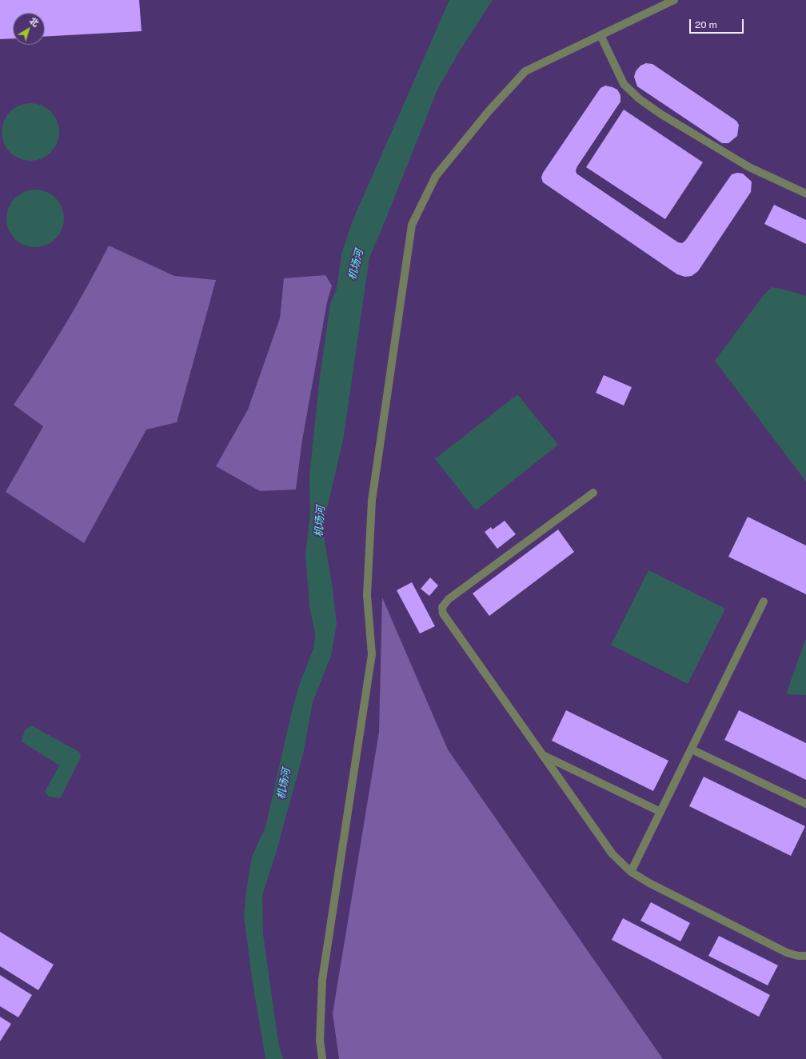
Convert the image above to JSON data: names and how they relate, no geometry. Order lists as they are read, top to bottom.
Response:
{
  "water": ["机场河"],
  "scale_bar": "20 m",
  "north": "top right"
}
